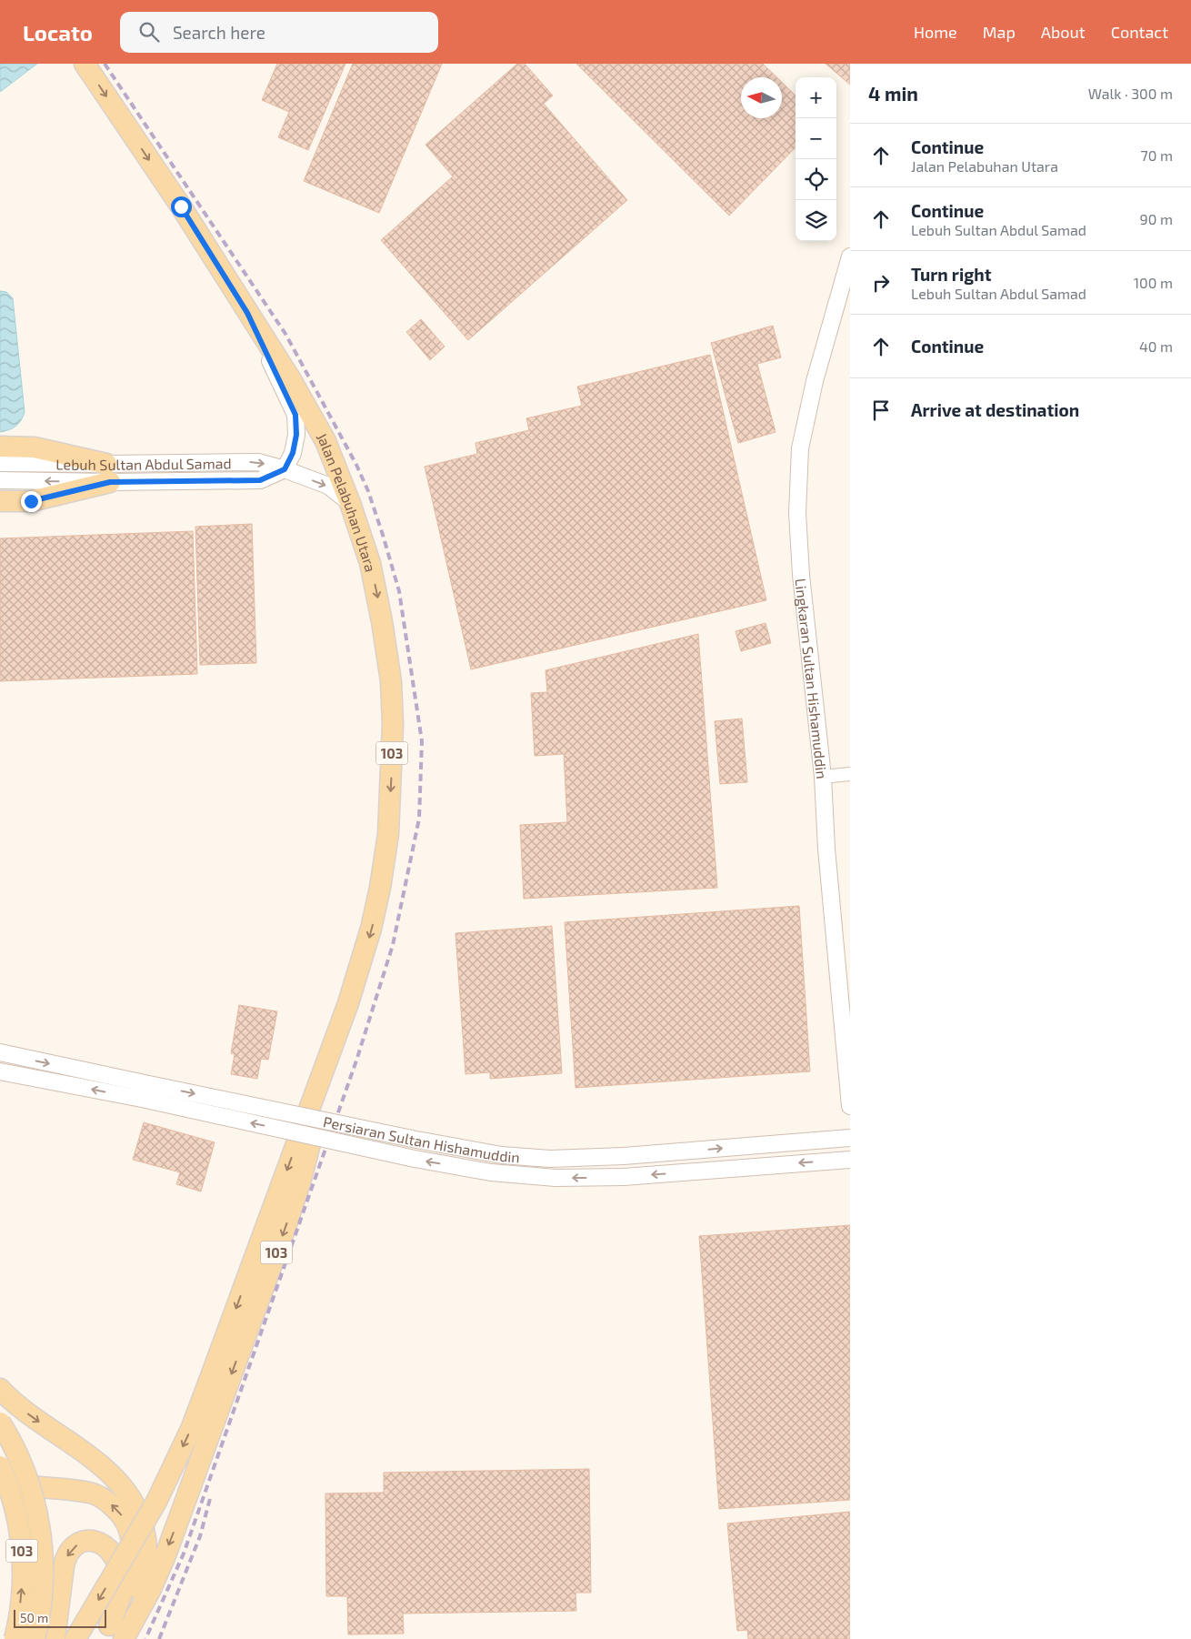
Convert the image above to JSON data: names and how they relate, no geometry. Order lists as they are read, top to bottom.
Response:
{
  "streets": {
    "main road": ["Jalan Pelabuhan Utara", "103"],
    "street": ["Lebuh Sultan Abdul Samad", "Lingkaran Sultan Hishamuddin", "Persiaran Sultan Hishamuddin"]
  },
  "crossings": [
    ["Jalan Pelabuhan Utara", "103"]
  ],
  "one_way": ["Jalan Pelabuhan Utara"],
  "scale_bar": "50 m",
  "north": "left",
  "page": {
    "header": "Locato",
    "search": "Search here",
    "nav": [
      "Home",
      "Map",
      "About",
      "Contact"
    ],
    "heading": ["4 min", "Walk · 300 m"],
    "map_buttons": ["+", "−"],
    "list": [
      ["Continue", "Jalan Pelabuhan Utara", "70 m"],
      ["Continue", "Lebuh Sultan Abdul Samad", "90 m"],
      ["Turn right", "Lebuh Sultan Abdul Samad", "100 m"],
      ["Continue", "40 m"],
      "Arrive at destination"
    ],
    "scale": "50 m"
  }
}
